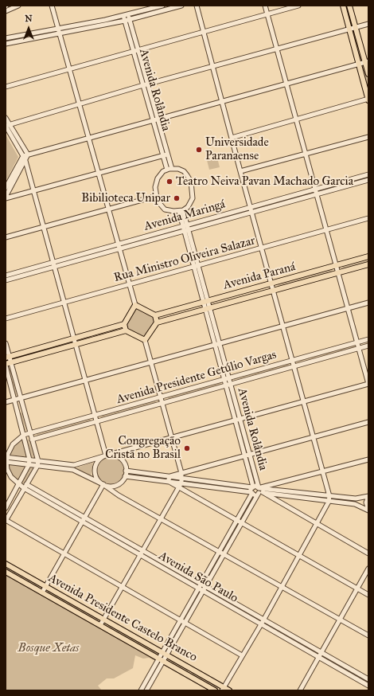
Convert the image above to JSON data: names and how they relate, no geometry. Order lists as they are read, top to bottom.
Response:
{
  "streets": {
    "main road": ["Avenida Paraná", "Avenida Presidente Castelo Branco"],
    "street": [
      "Avenida Rolândia",
      "Avenida Maringá",
      "Rua Ministro Oliveira Salazar",
      "Avenida Presidente Getúlio Vargas",
      "Avenida São Paulo"
    ]
  },
  "crossings": [
    ["Avenida Rolândia", "Avenida Maringá"],
    ["Avenida Rolândia", "Rua Ministro Oliveira Salazar"],
    ["Avenida Rolândia", "Avenida Paraná"],
    ["Avenida Rolândia", "Avenida Presidente Getúlio Vargas"]
  ],
  "parks": ["Bosque Xetas"],
  "places": [
    "Universidade Paranaense",
    "Teatro Neiva Pavan Machado Garcia",
    "Bibilioteca Unipar",
    "Congregação Cristã no Brasil"
  ],
  "north": "top"
}
